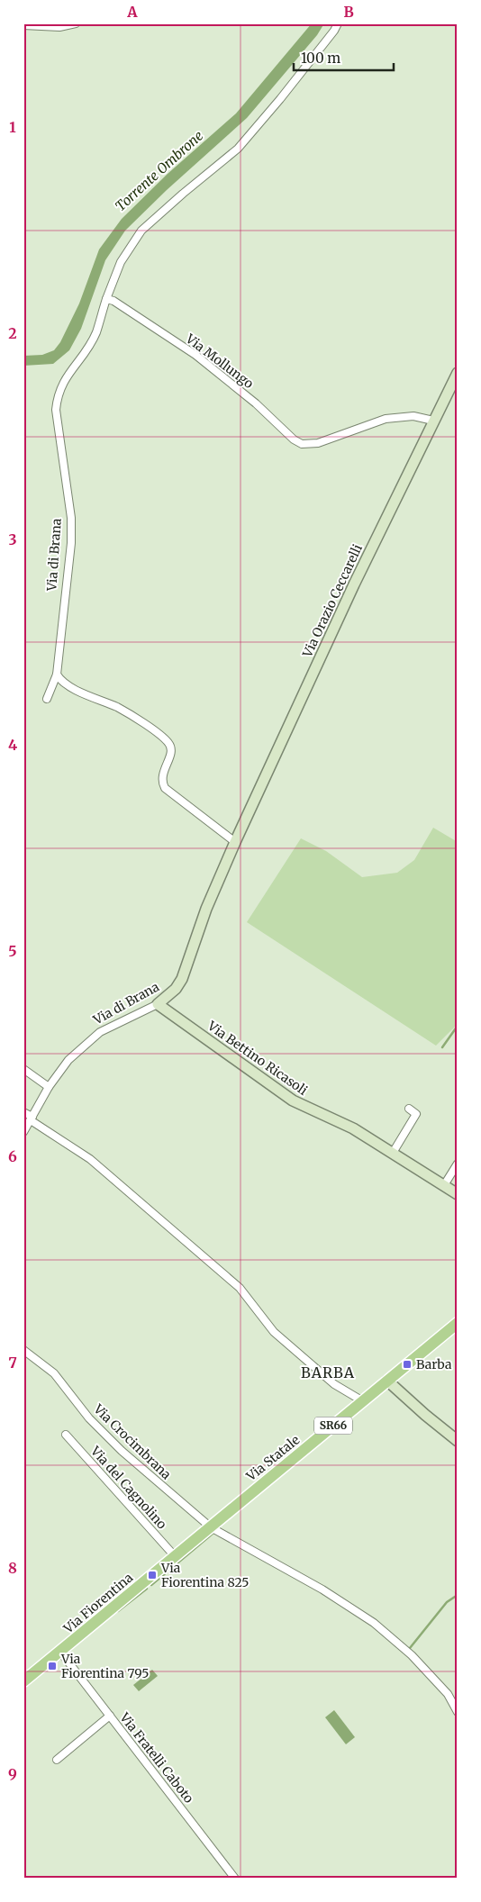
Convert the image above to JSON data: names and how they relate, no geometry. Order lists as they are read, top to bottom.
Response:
{
  "streets": {
    "main road": ["SR66", "Via Statale", "Via Fiorentina"],
    "street": [
      "Via Mollungo",
      "Via di Brana",
      "Via Orazio Ceccarelli",
      "Via Bettino Ricasoli",
      "Via Crocimbrana",
      "Via del Cagnolino",
      "Via Fratelli Caboto"
    ]
  },
  "crossings": [
    ["Via Mollungo", "Via di Brana"],
    ["Via Mollungo", "Via Orazio Ceccarelli"],
    ["Via di Brana", "Via Orazio Ceccarelli"],
    ["Via di Brana", "Via Bettino Ricasoli"],
    ["Via Crocimbrana", "Via Statale"],
    ["Via Crocimbrana", "Via Fiorentina"],
    ["Via Statale", "Via Fiorentina"],
    ["Via del Cagnolino", "Via Fiorentina"],
    ["Via Fiorentina", "Via Fratelli Caboto"]
  ],
  "districts": ["BARBA"],
  "water": ["Torrente Ombrone"],
  "places": {
    "transit": ["Barba", "Via Fiorentina 825", "Via Fiorentina 795"]
  },
  "scale_bar": "100 m",
  "grid": {
    "columns": ["A", "B"],
    "rows": [
      "1",
      "2",
      "3",
      "4",
      "5",
      "6",
      "7",
      "8",
      "9"
    ]
  }
}
